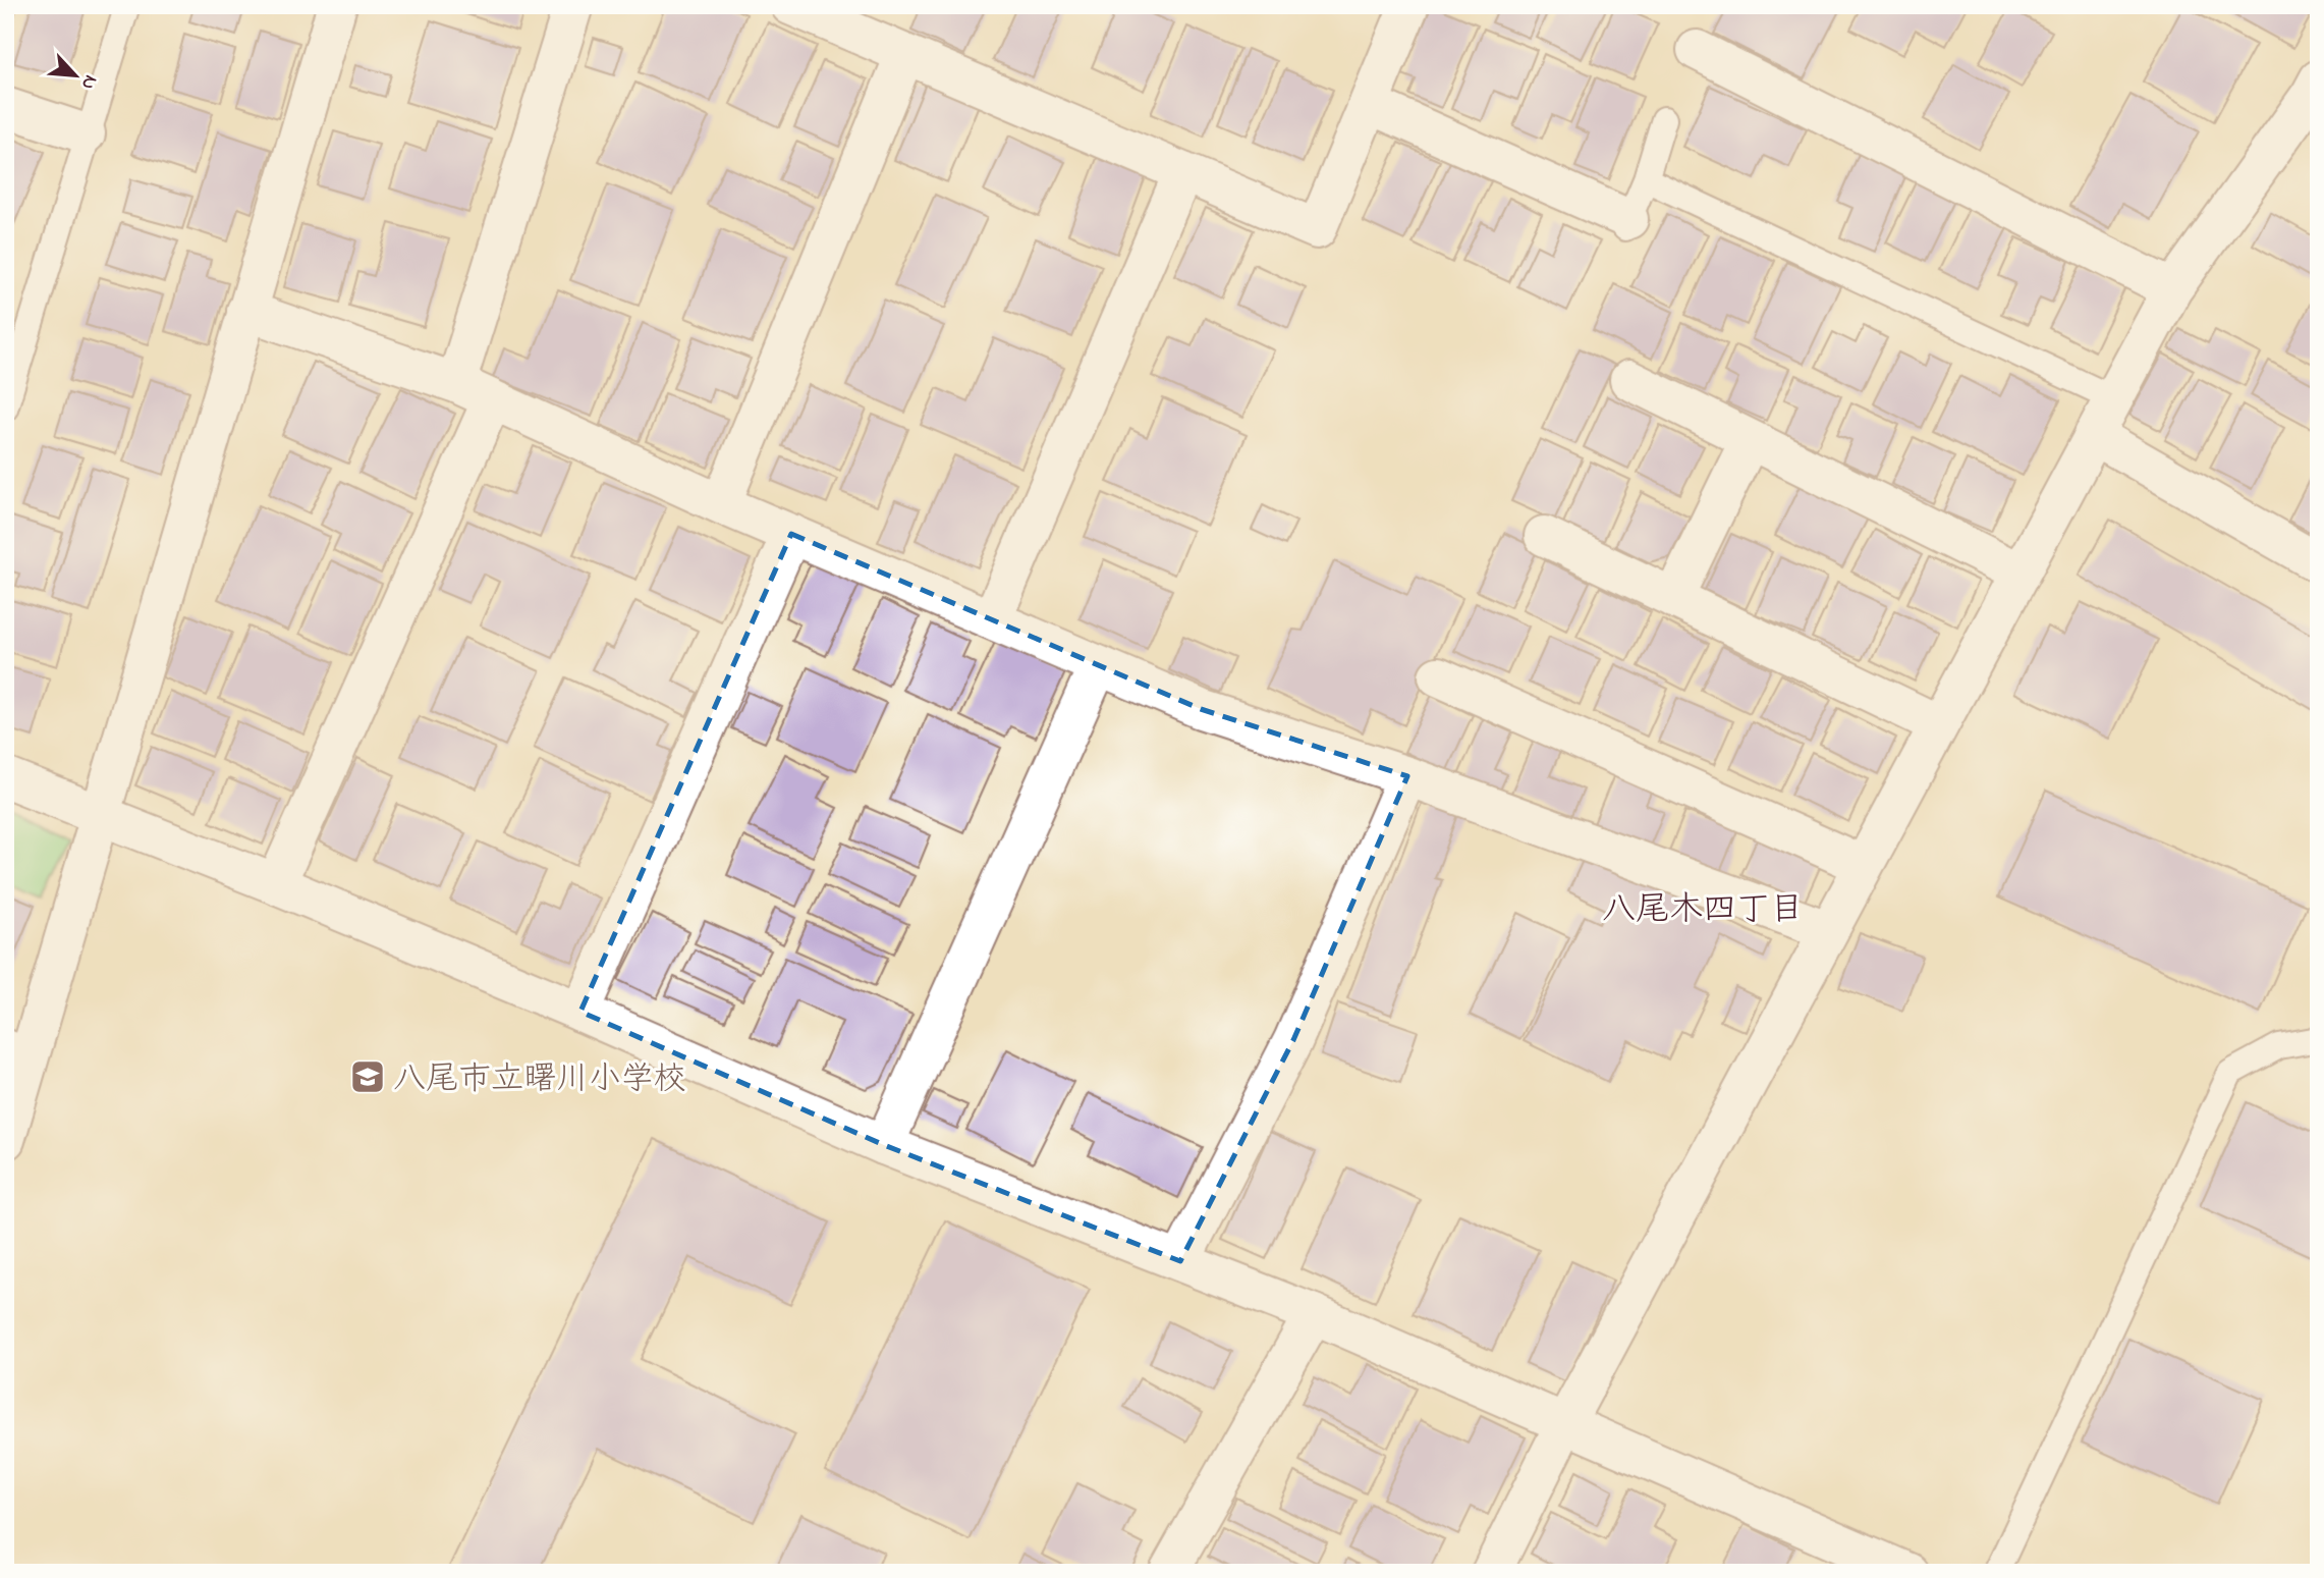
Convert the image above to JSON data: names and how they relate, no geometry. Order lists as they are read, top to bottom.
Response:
{
  "districts": ["八尾木四丁目"],
  "places": {
    "school or university": ["八尾市立曙川小学校"]
  },
  "north": "bottom right"
}
